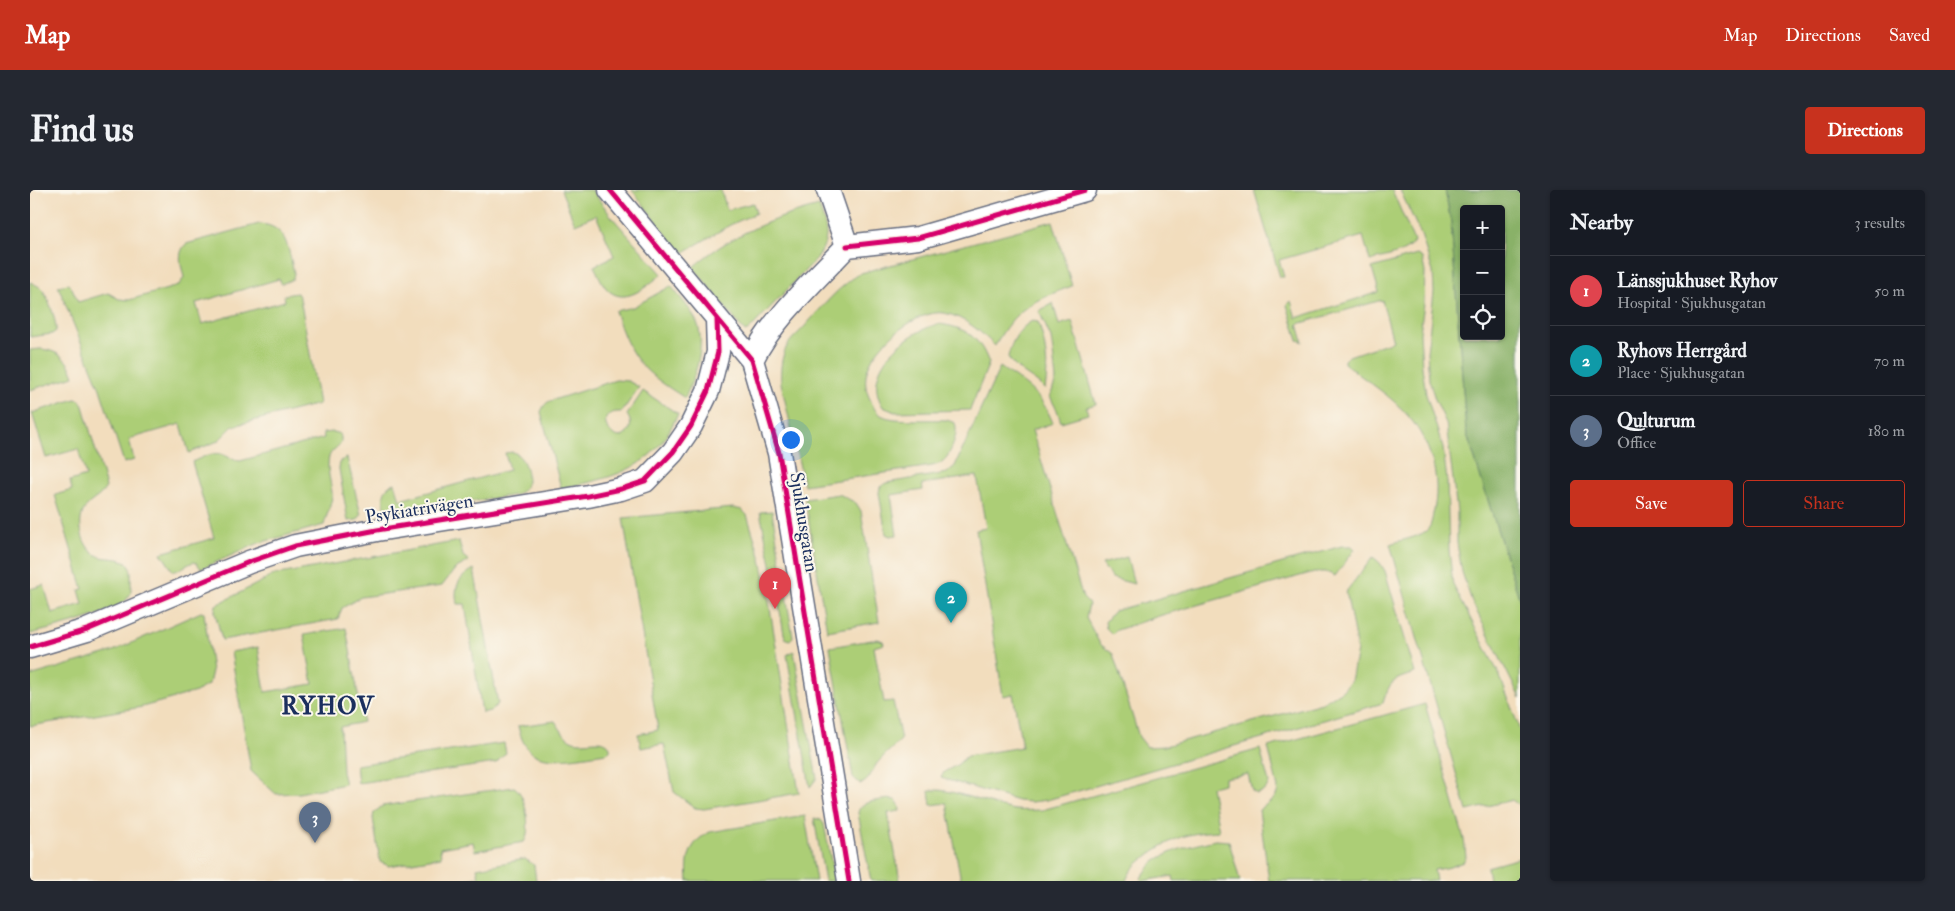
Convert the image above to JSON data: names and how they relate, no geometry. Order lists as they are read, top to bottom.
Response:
{
  "streets": {
    "street": ["Psykiatrivägen", "Sjukhusgatan"]
  },
  "crossings": [
    ["Psykiatrivägen", "Sjukhusgatan"]
  ],
  "districts": ["RYHOV"],
  "page": {
    "header": "Map",
    "nav": ["Map", "Directions", "Saved"],
    "buttons": [
      "Directions",
      ["Save", "Share"]
    ],
    "title": "Find us",
    "heading": ["Nearby", "3 results"],
    "map_buttons": ["+", "−"],
    "list": [
      {
        "mark": "1",
        "name": "Länssjukhuset Ryhov",
        "note": "Hospital · Sjukhusgatan",
        "value": "50 m"
      },
      {
        "mark": "2",
        "name": "Ryhovs Herrgård",
        "note": "Place · Sjukhusgatan",
        "value": "70 m"
      },
      {
        "mark": "3",
        "name": "Qulturum",
        "note": "Office",
        "value": "180 m"
      }
    ],
    "pins": ["1", "2", "3"]
  }
}
